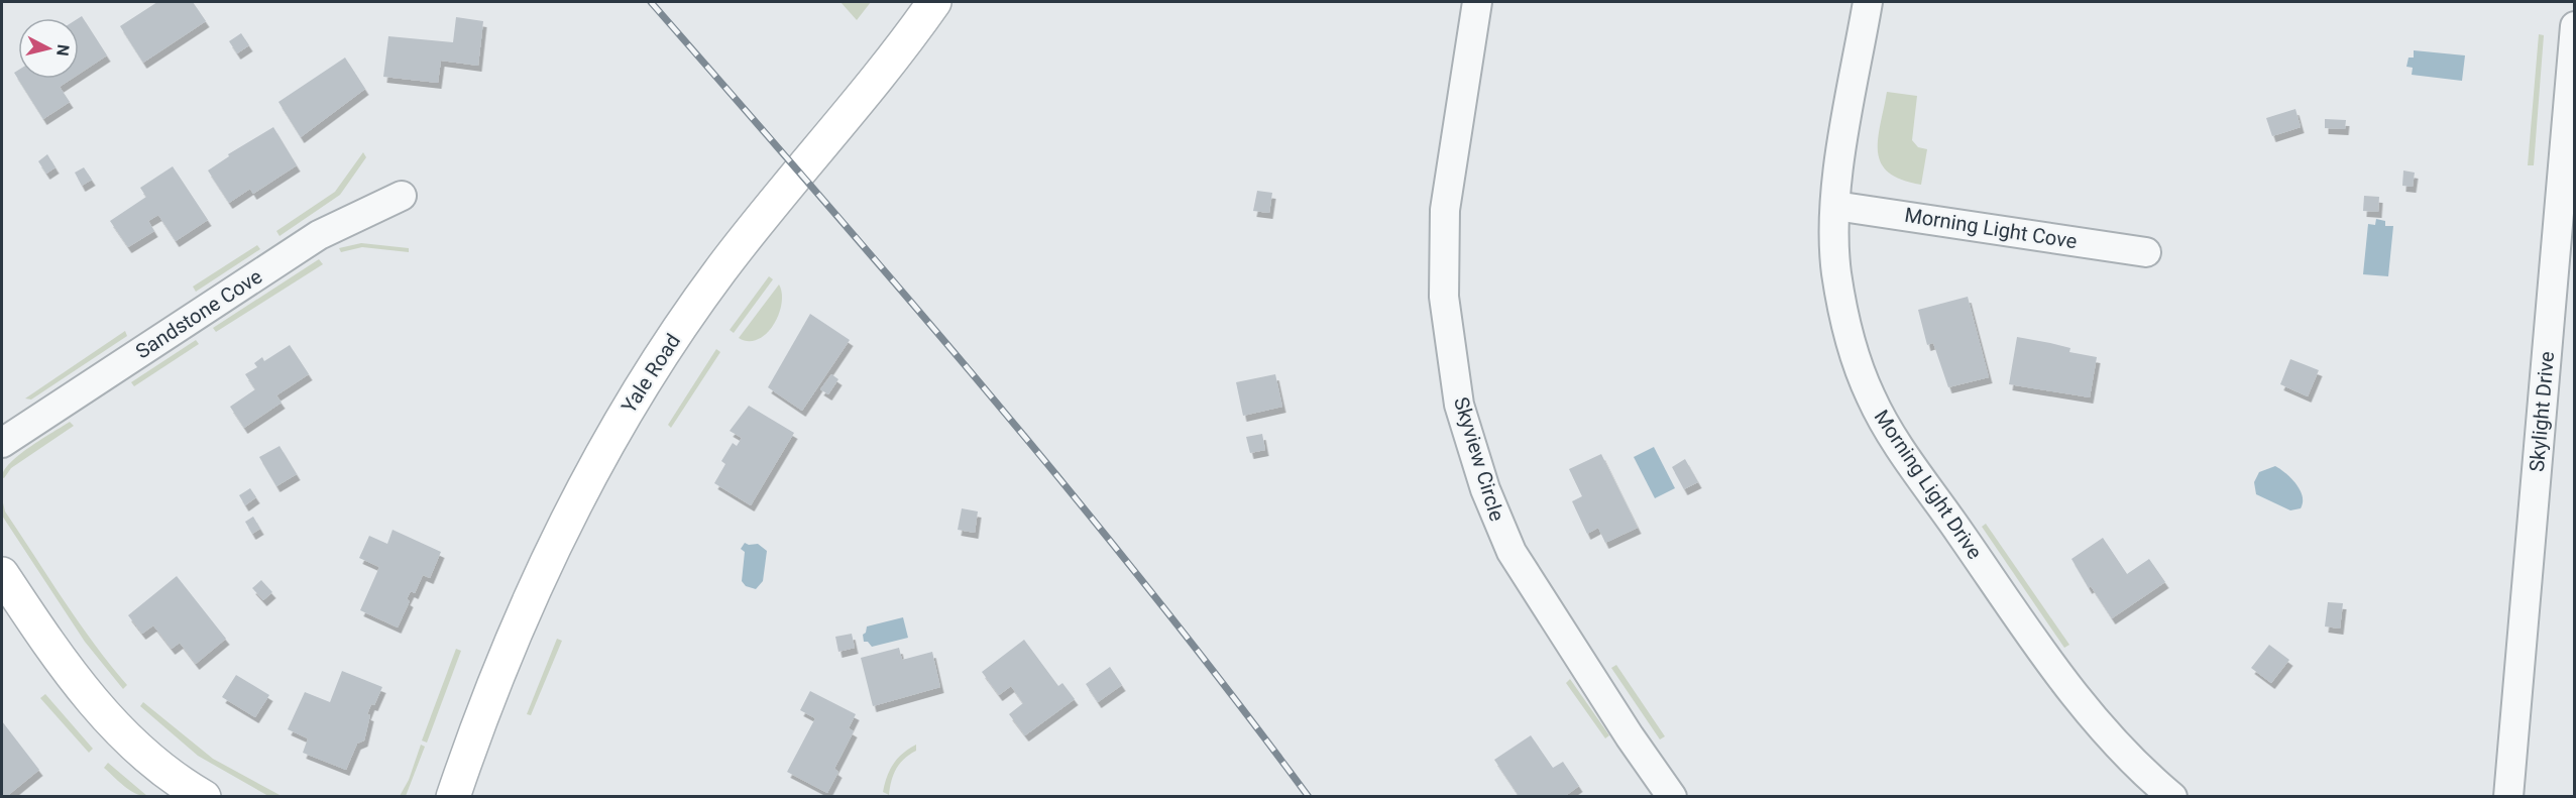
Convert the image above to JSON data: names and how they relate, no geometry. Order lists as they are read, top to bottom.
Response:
{
  "streets": {
    "main road": ["Yale Road"],
    "street": [
      "Morning Light Cove",
      "Sandstone Cove",
      "Skylight Drive",
      "Skyview Circle",
      "Morning Light Drive"
    ]
  },
  "crossings": [
    ["Morning Light Cove", "Morning Light Drive"]
  ],
  "north": "right"
}
